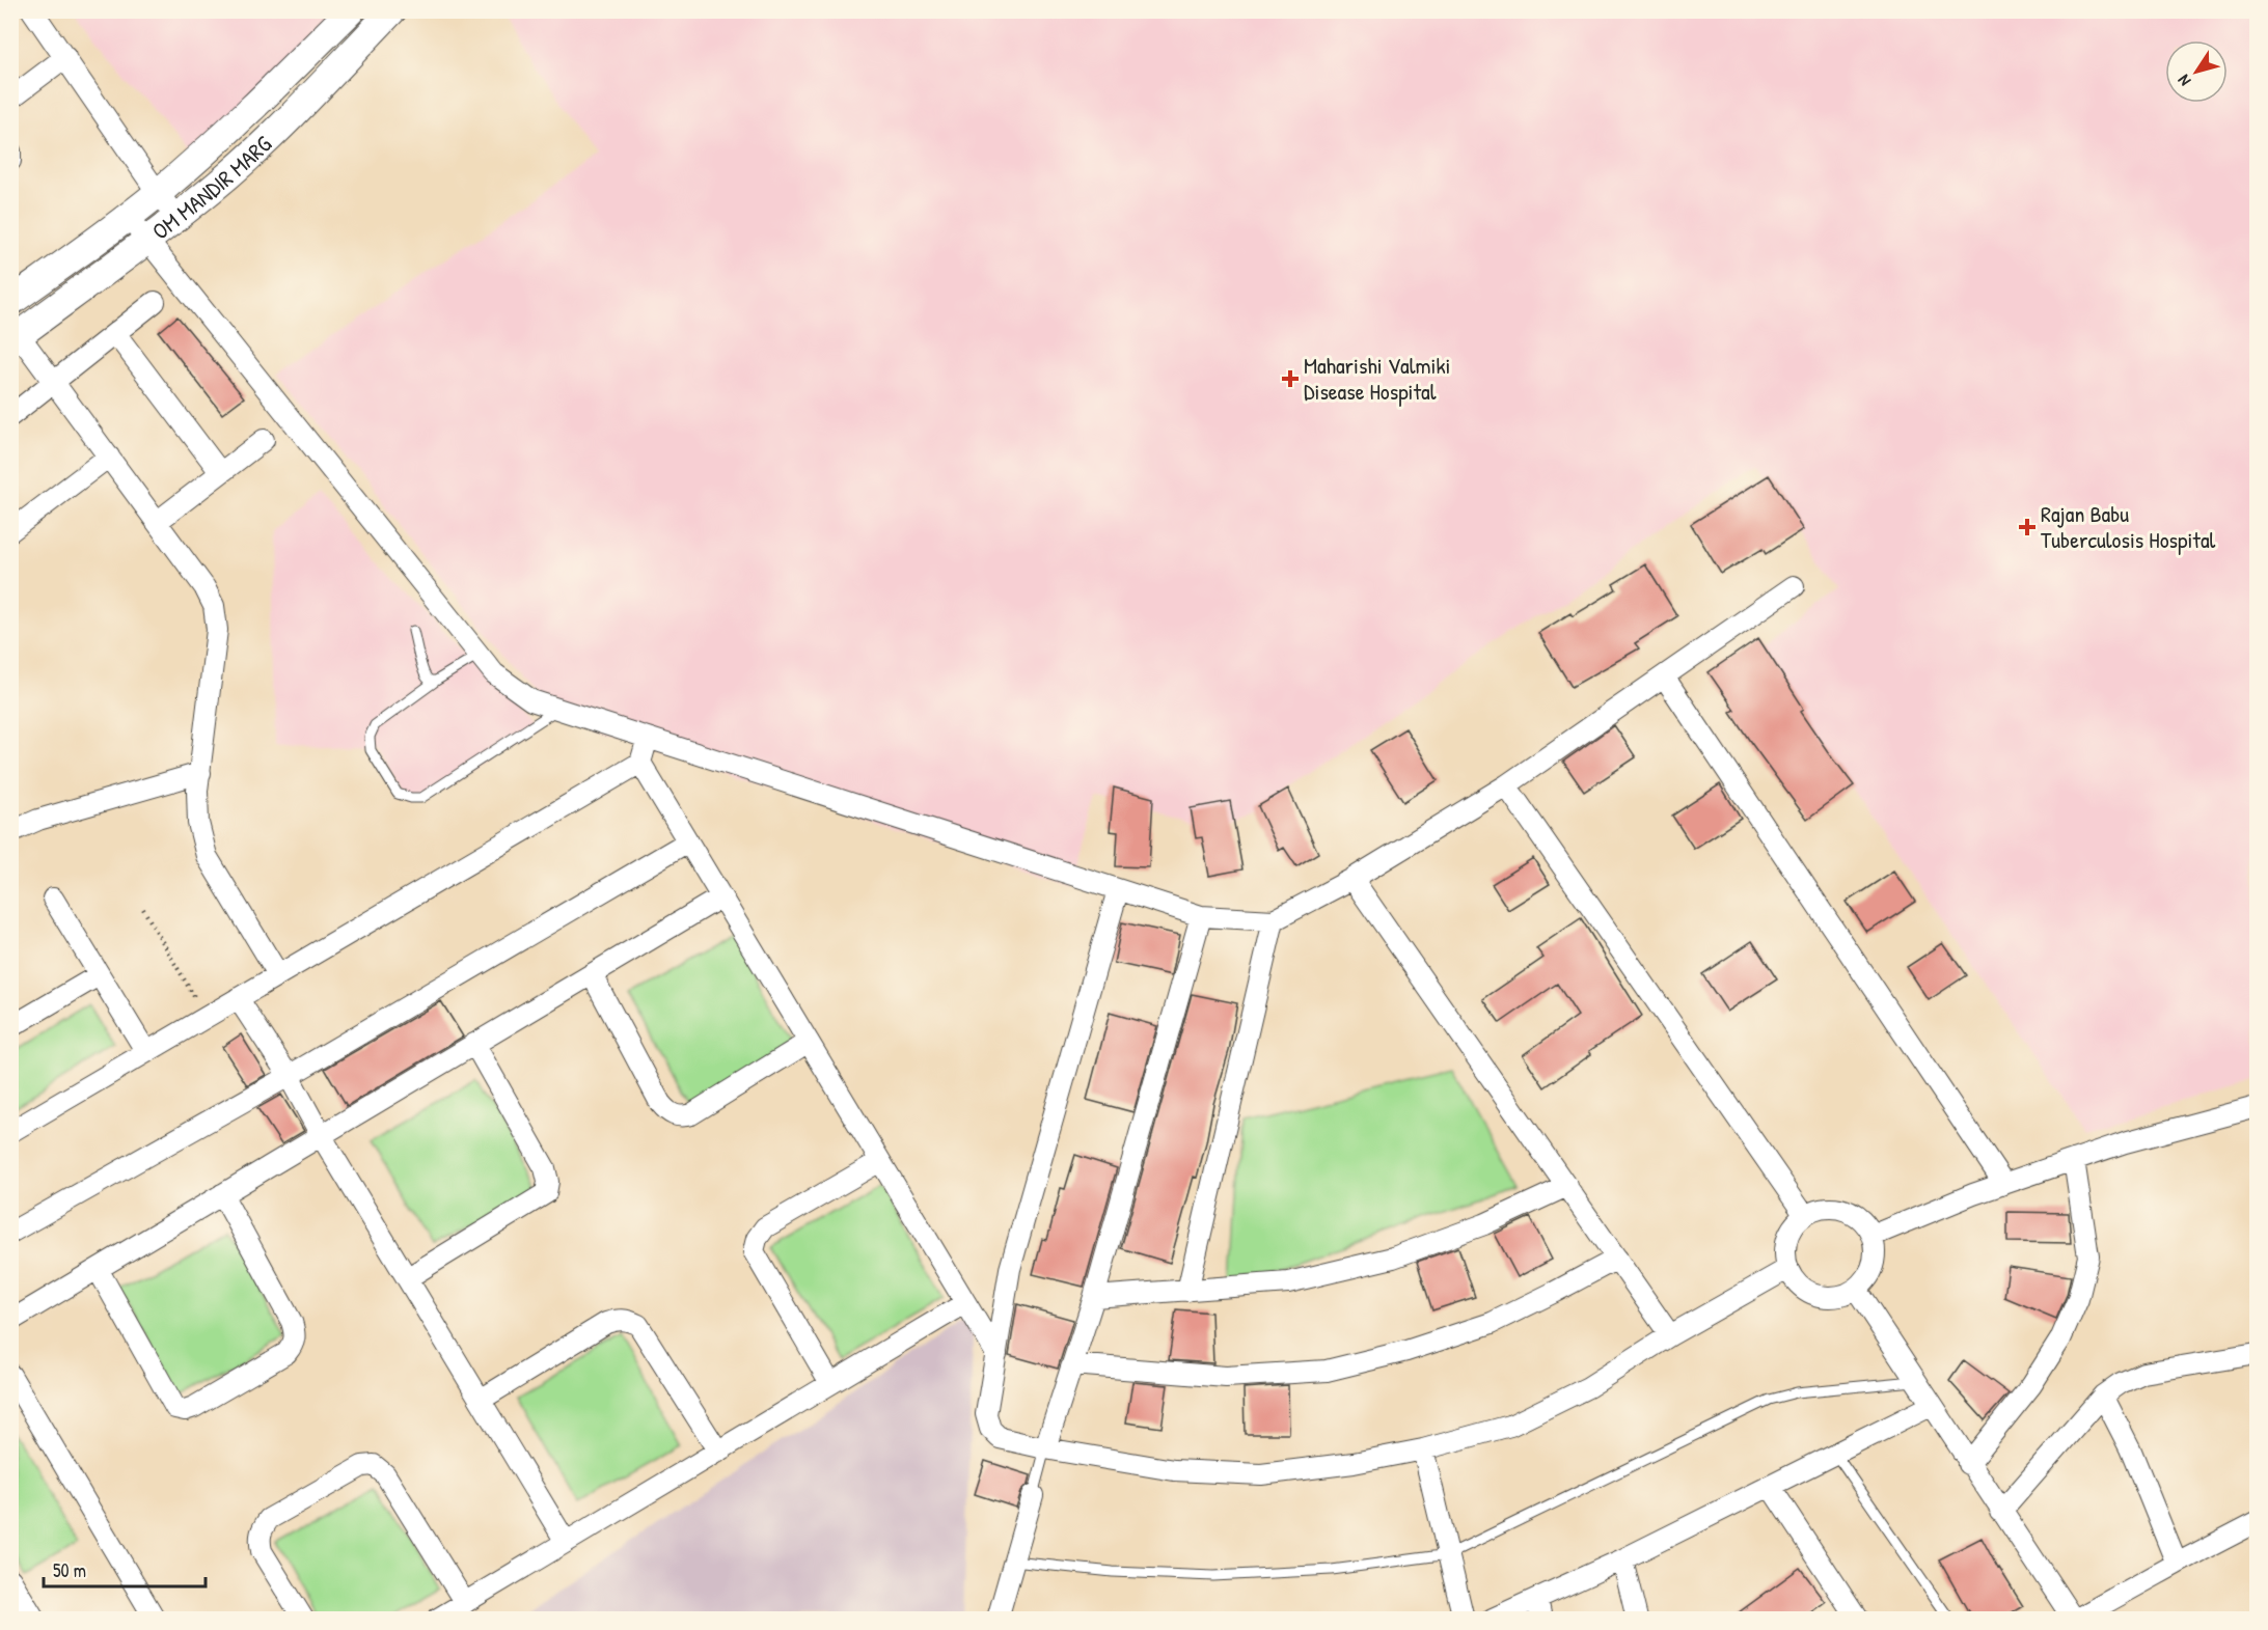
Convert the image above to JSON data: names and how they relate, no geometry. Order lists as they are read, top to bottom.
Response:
{
  "streets": {
    "main road": ["OM MANDIR MARG"]
  },
  "places": {
    "health": ["Maharishi Valmiki Disease Hospital", "Rajan Babu Tuberculosis Hospital"]
  },
  "scale_bar": "50 m",
  "north": "bottom left"
}
